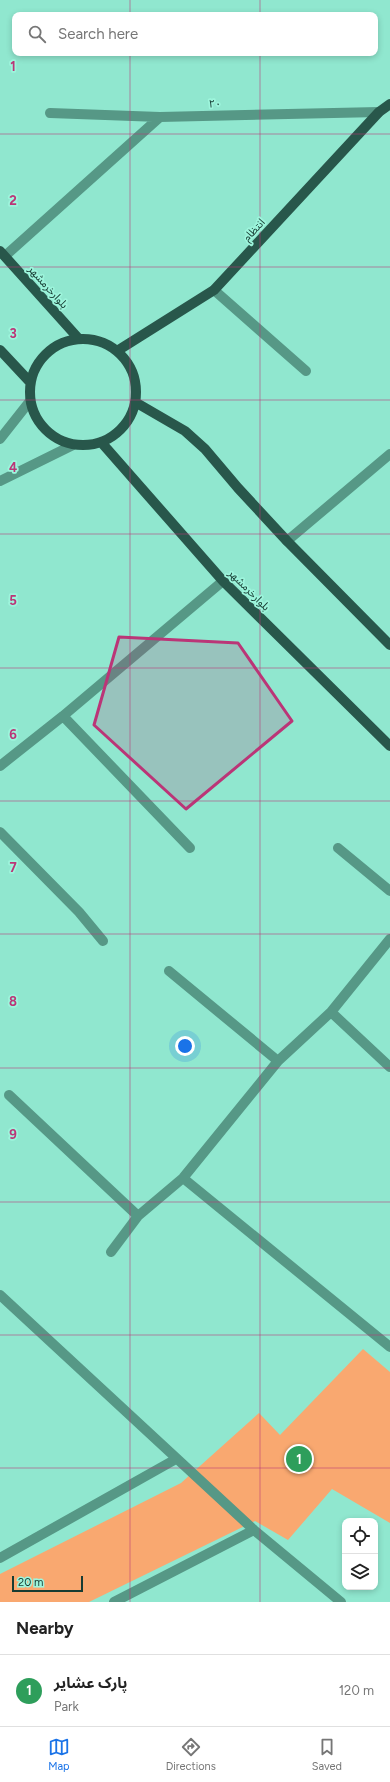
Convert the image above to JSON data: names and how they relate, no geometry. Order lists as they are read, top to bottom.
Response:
{
  "streets": {
    "main road": ["انتظام", "بلوارخرمشهر"],
    "street": ["۲۰"]
  },
  "crossings": [
    ["۲۰", "انتظام"],
    ["انتظام", "بلوارخرمشهر"]
  ],
  "scale_bar": "20 m",
  "page": {
    "search": "Search here",
    "pins": "1",
    "scale": "20 m",
    "heading": "Nearby",
    "list": [
      {
        "mark": "1",
        "name": "پارک عشایر",
        "note": "Park",
        "value": "120 m"
      }
    ],
    "nav": ["Map", "Directions", "Saved"]
  },
  "grid": {
    "rows": [
      "1",
      "2",
      "3",
      "4",
      "5",
      "6",
      "7",
      "8",
      "9"
    ]
  }
}
